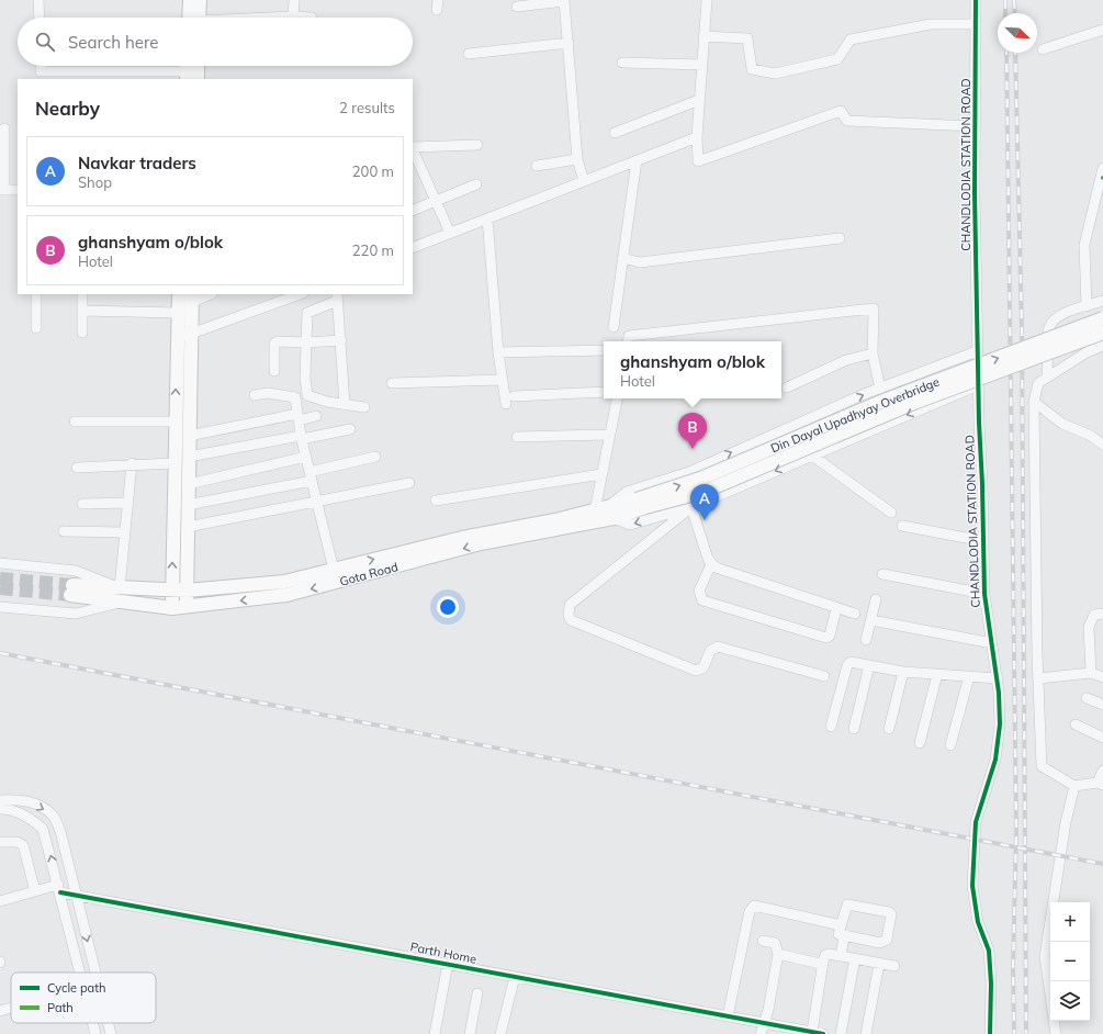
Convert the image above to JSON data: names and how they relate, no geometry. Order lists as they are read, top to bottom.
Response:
{
  "streets": {
    "main road": ["Din Dayal Upadhyay Overbridge", "Gota Road"],
    "street": ["CHANDLODIA STATION ROAD", "Parth Home"]
  },
  "crossings": [
    ["Din Dayal Upadhyay Overbridge", "Gota Road"]
  ],
  "legend": ["Cycle path", "Path"],
  "north": "bottom right",
  "page": {
    "search": "Search here",
    "heading": ["Nearby", "2 results"],
    "list": [
      {
        "mark": "A",
        "name": "Navkar traders",
        "note": "Shop",
        "value": "200 m"
      },
      {
        "mark": "B",
        "name": "ghanshyam o/blok",
        "note": "Hotel",
        "value": "220 m"
      }
    ],
    "popup": ["ghanshyam o/blok", "Hotel"],
    "pins": ["B", "A"],
    "map_buttons": ["+", "−"]
  }
}
